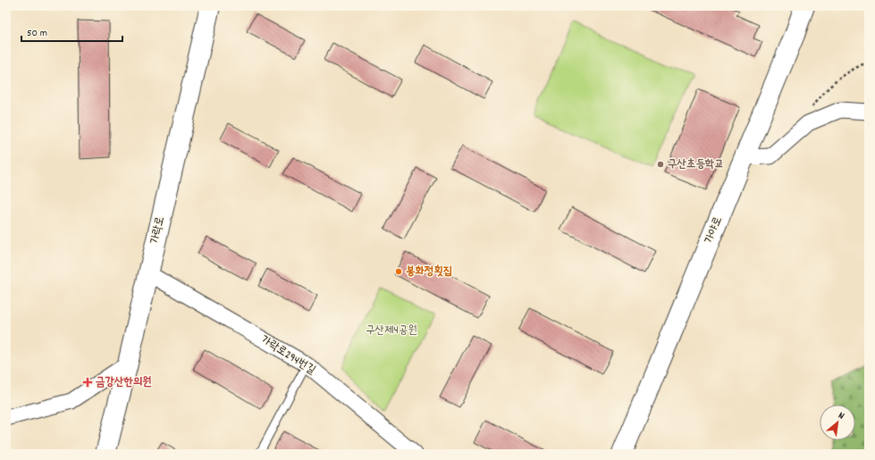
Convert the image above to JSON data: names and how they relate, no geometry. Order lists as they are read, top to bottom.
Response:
{
  "streets": {
    "main road": ["가락로", "가야로"],
    "street": ["가락로294번길"]
  },
  "crossings": [
    ["가락로", "가락로294번길"]
  ],
  "parks": ["구산제4공원"],
  "places": {
    "other": ["구산초등학교", "봉화정횟집"],
    "health": ["금강산한의원"]
  },
  "scale_bar": "50 m",
  "north": "top right"
}
